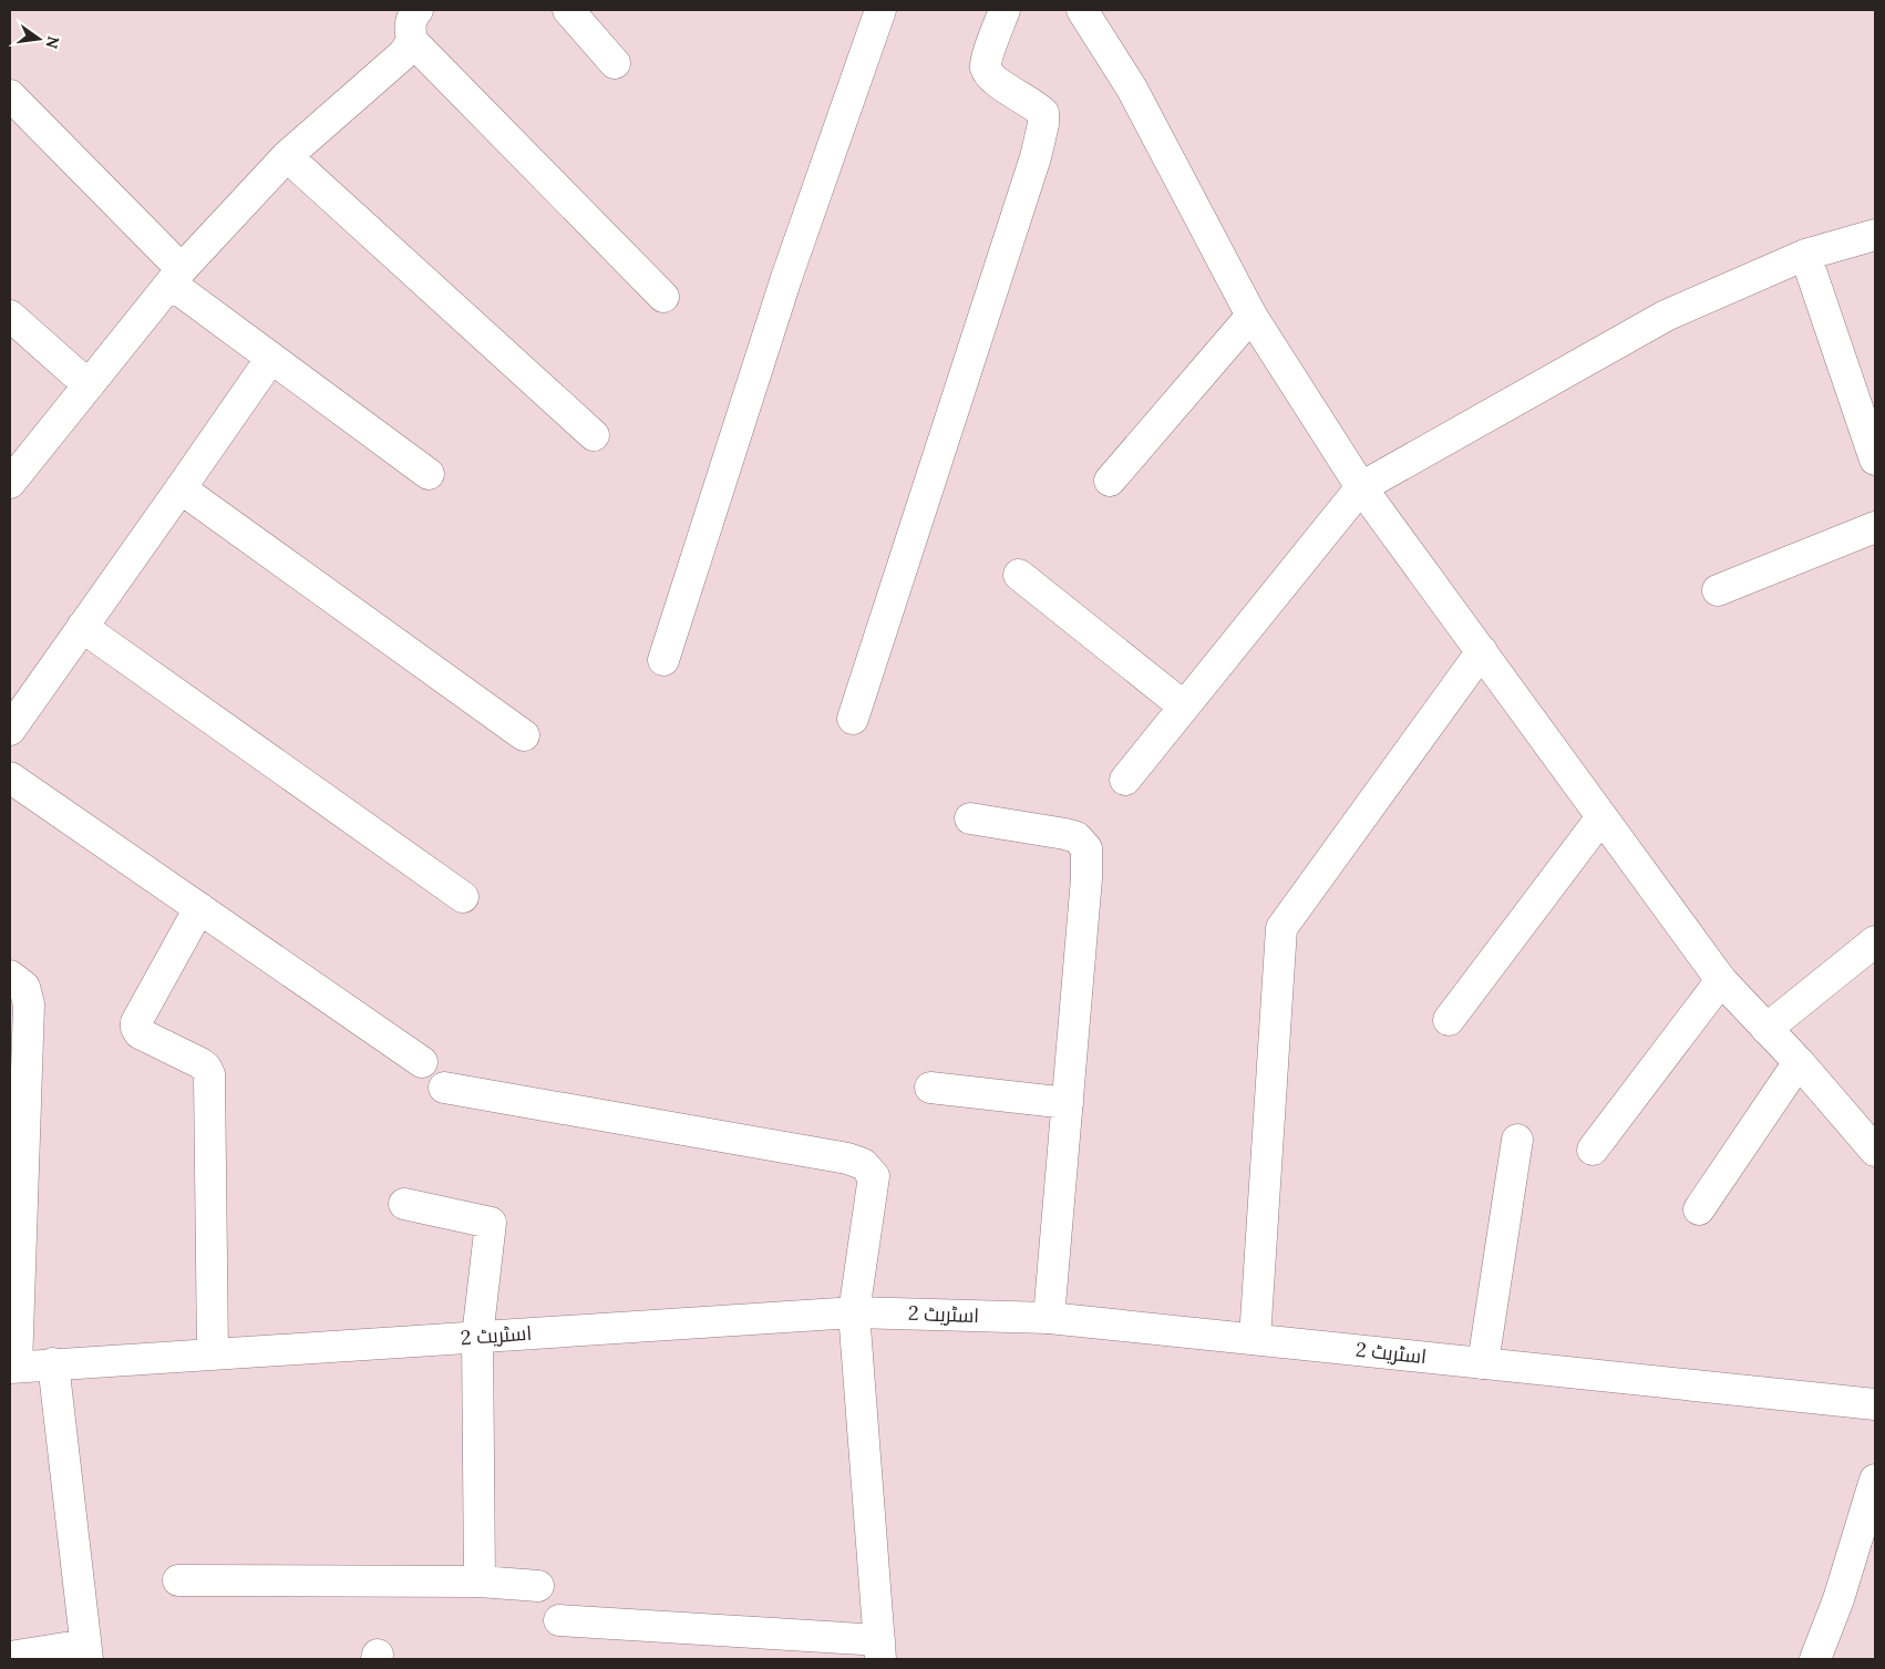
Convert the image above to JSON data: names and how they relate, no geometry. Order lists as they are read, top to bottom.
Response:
{
  "streets": {
    "street": ["اسٹریٹ 2"]
  },
  "north": "right"
}
